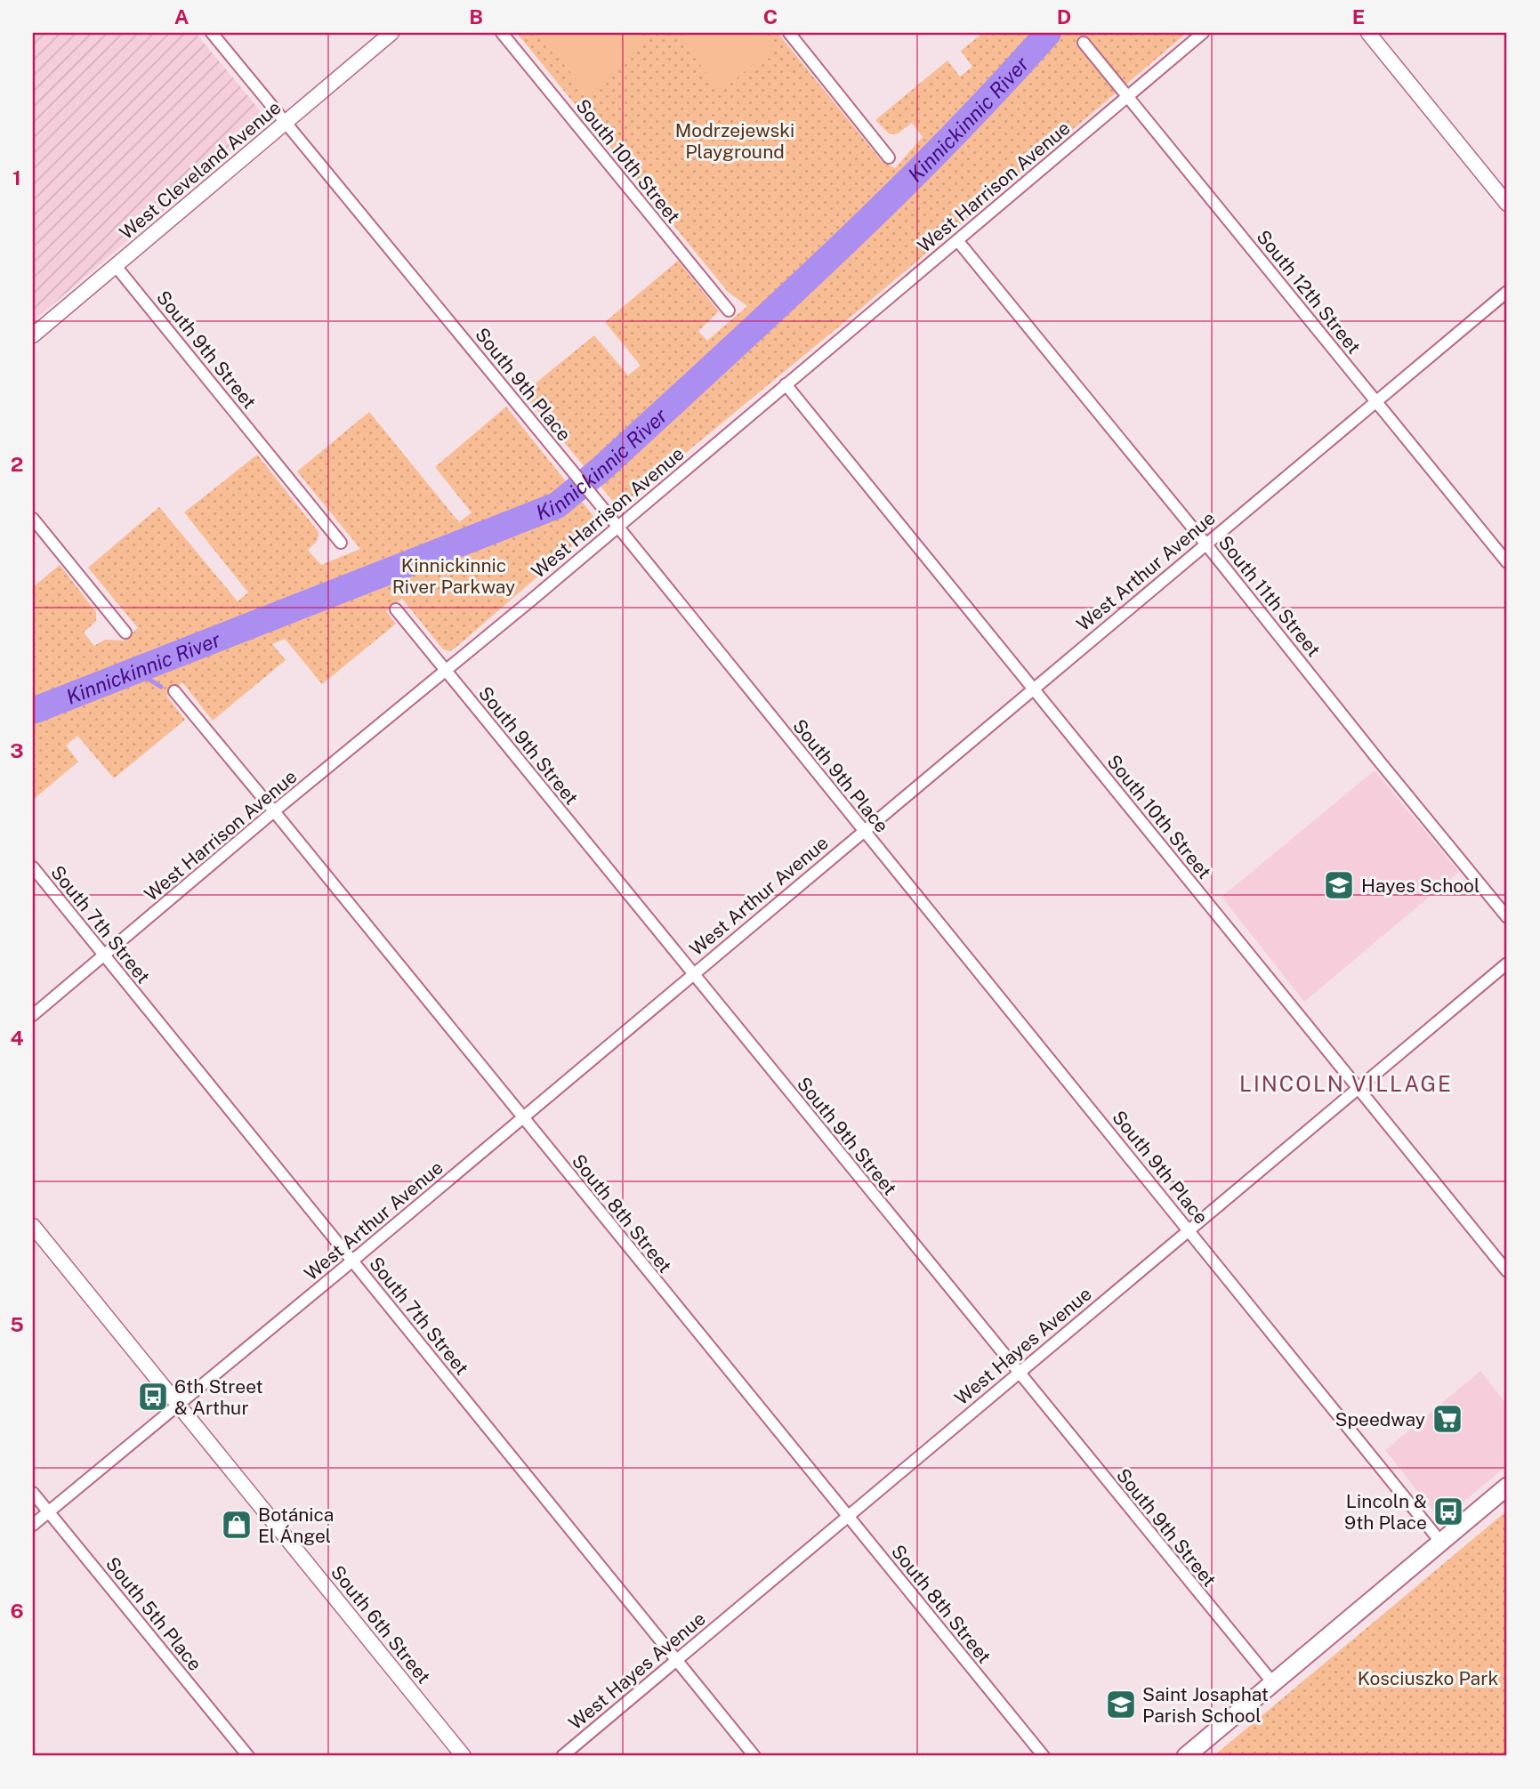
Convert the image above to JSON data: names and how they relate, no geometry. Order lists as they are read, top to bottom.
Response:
{
  "streets": {
    "street": [
      "South 10th Street",
      "West Cleveland Avenue",
      "West Harrison Avenue",
      "South 12th Street",
      "South 9th Street",
      "South 9th Place",
      "West Arthur Avenue",
      "South 11th Street",
      "South 7th Street",
      "South 8th Street",
      "West Hayes Avenue",
      "South 5th Place",
      "South 6th Street"
    ]
  },
  "crossings": [
    ["South 10th Street", "West Harrison Avenue"],
    ["South 10th Street", "West Arthur Avenue"],
    ["South 10th Street", "West Hayes Avenue"],
    ["West Cleveland Avenue", "South 9th Street"],
    ["West Cleveland Avenue", "South 9th Place"],
    ["West Harrison Avenue", "South 12th Street"],
    ["West Harrison Avenue", "South 9th Street"],
    ["West Harrison Avenue", "South 9th Place"],
    ["West Harrison Avenue", "South 11th Street"],
    ["West Harrison Avenue", "South 7th Street"],
    ["West Harrison Avenue", "South 8th Street"],
    ["South 12th Street", "West Arthur Avenue"],
    ["South 9th Street", "West Arthur Avenue"],
    ["South 9th Street", "West Hayes Avenue"],
    ["South 9th Place", "West Arthur Avenue"],
    ["South 9th Place", "West Hayes Avenue"],
    ["West Arthur Avenue", "South 11th Street"],
    ["West Arthur Avenue", "South 7th Street"],
    ["West Arthur Avenue", "South 8th Street"],
    ["West Arthur Avenue", "South 5th Place"],
    ["West Arthur Avenue", "South 6th Street"],
    ["South 7th Street", "West Hayes Avenue"],
    ["South 8th Street", "West Hayes Avenue"]
  ],
  "districts": ["LINCOLN VILLAGE"],
  "water": ["Kinnickinnic River"],
  "parks": ["Modrzejewski Playground", "Kinnickinnic River Parkway", "Kosciuszko Park"],
  "places": {
    "school or university": ["Hayes School", "Saint Josaphat Parish School"],
    "bus stop": ["6th Street & Arthur", "Lincoln & 9th Place"],
    "supermarket": ["Speedway"],
    "shop": ["Botánica El Ángel"]
  },
  "grid": {
    "columns": [
      "A",
      "B",
      "C",
      "D",
      "E"
    ],
    "rows": [
      "1",
      "2",
      "3",
      "4",
      "5",
      "6"
    ]
  }
}
